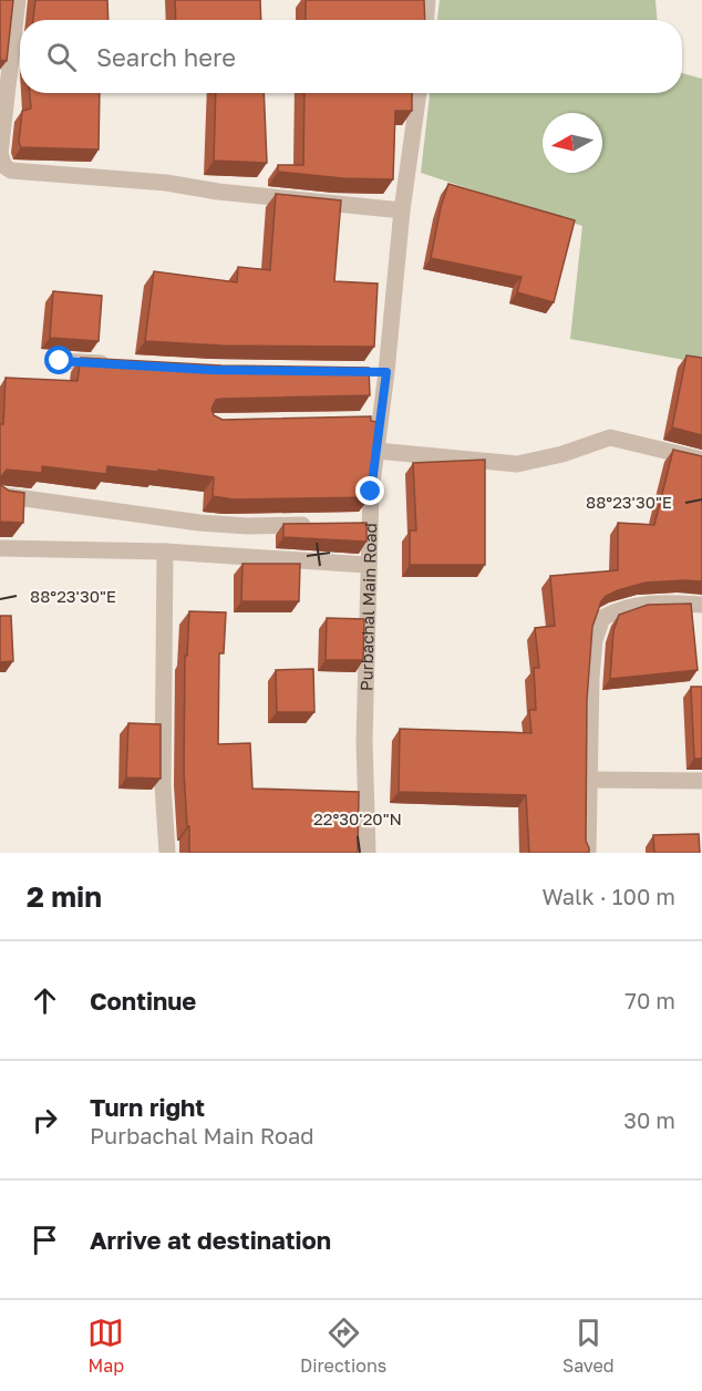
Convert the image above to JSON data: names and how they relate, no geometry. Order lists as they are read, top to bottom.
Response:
{
  "streets": {
    "street": ["Purbachal Main Road"]
  },
  "north": "left",
  "page": {
    "search": "Search here",
    "heading": ["2 min", "Walk · 100 m"],
    "list": [
      ["Continue", "70 m"],
      ["Turn right", "Purbachal Main Road", "30 m"],
      "Arrive at destination"
    ],
    "nav": ["Map", "Directions", "Saved"]
  },
  "coordinates": ["88°23'30\"E", "22°30'20\"N"]
}
